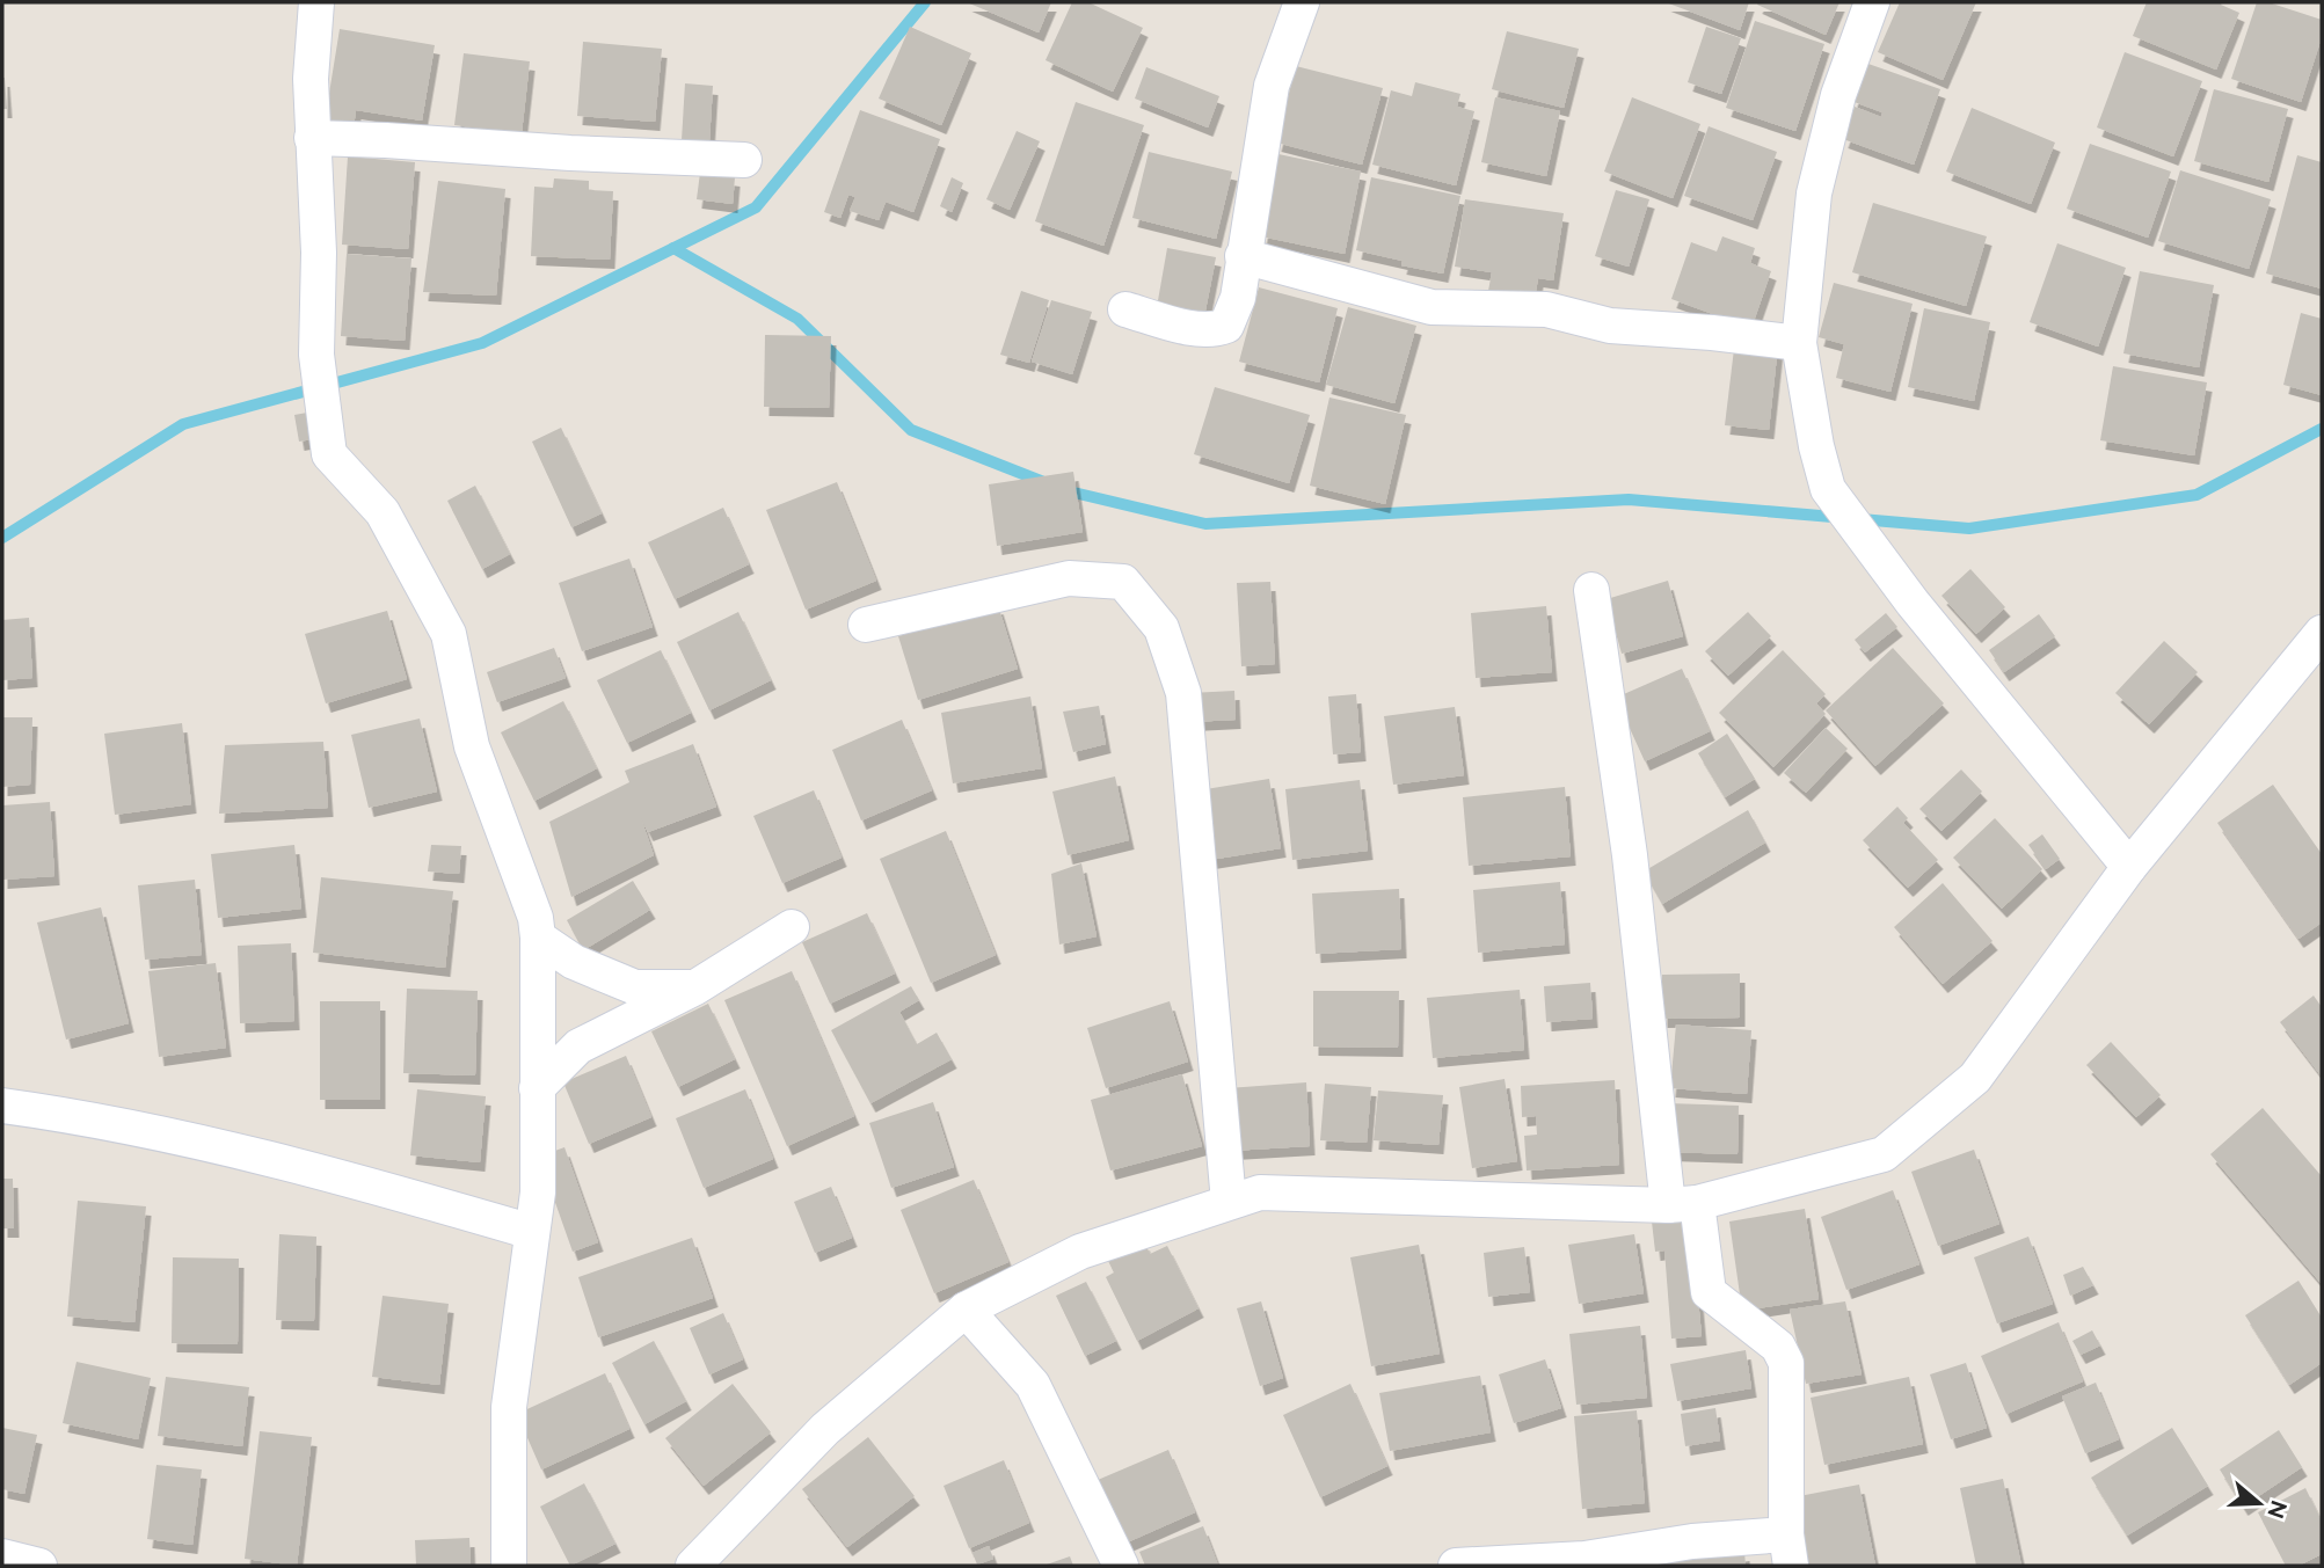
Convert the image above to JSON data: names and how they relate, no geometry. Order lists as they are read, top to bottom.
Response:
{
  "north": "right"
}
